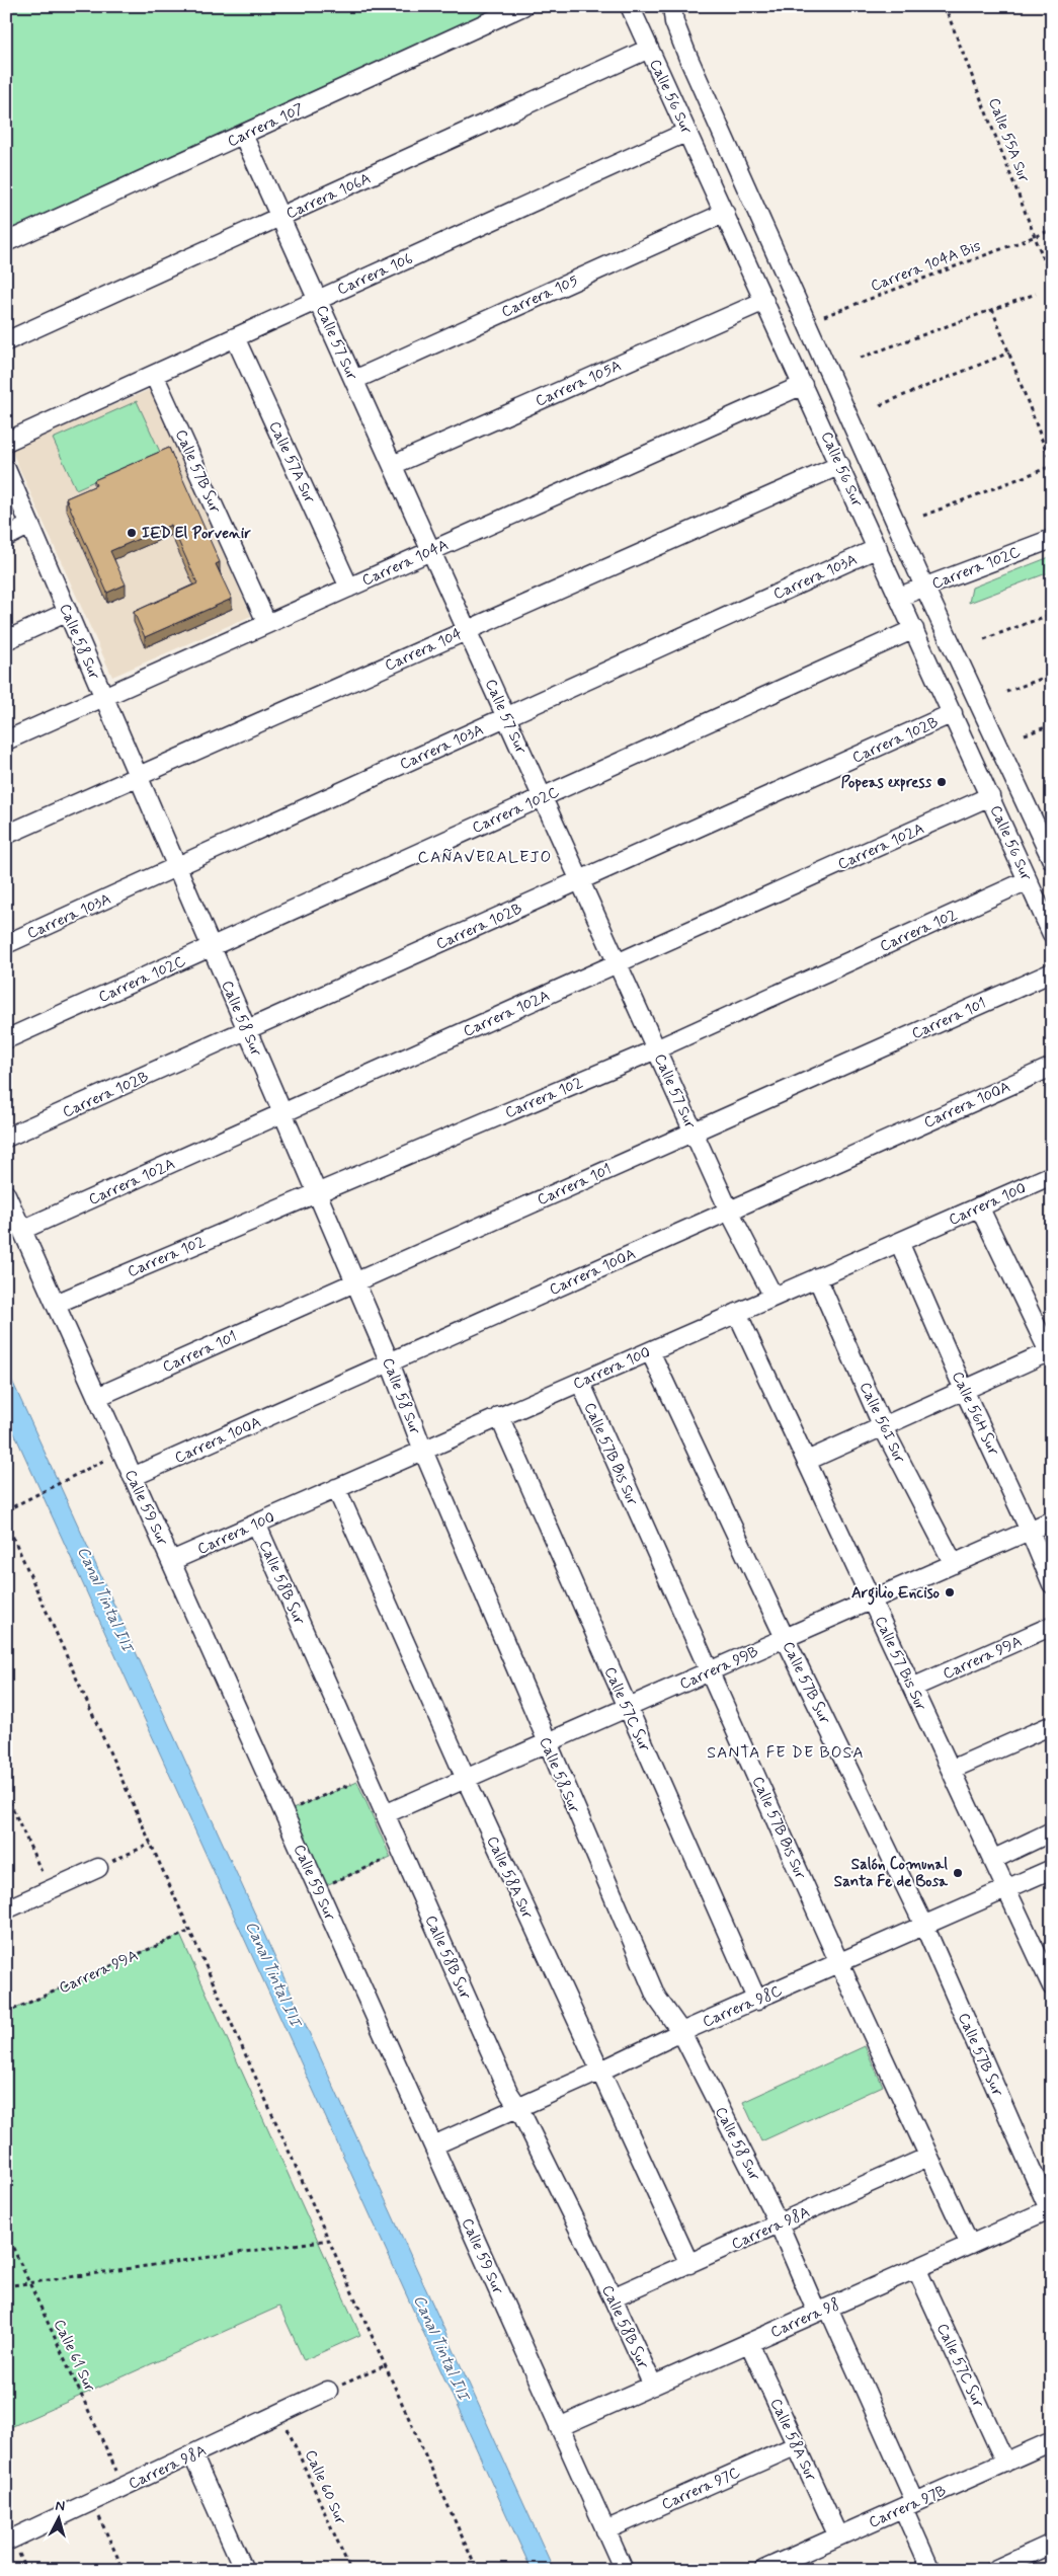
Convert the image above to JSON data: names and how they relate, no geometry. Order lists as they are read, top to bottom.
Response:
{
  "streets": {
    "street": [
      "Calle 56 Sur",
      "Carrera 107",
      "Carrera 106A",
      "Carrera 106",
      "Carrera 105",
      "Calle 57 Sur",
      "Carrera 105A",
      "Calle 57A Sur",
      "Calle 57B Sur",
      "Carrera 104A",
      "Carrera 102C",
      "Carrera 103A",
      "Calle 58 Sur",
      "Carrera 104",
      "Carrera 102B",
      "Carrera 102A",
      "Carrera 102",
      "Carrera 101",
      "Carrera 100A",
      "Carrera 100",
      "Calle 56H Sur",
      "Calle 56I Sur",
      "Calle 57B Bis Sur",
      "Calle 59 Sur",
      "Calle 58B Sur",
      "Carrera 99A",
      "Calle 57 Bis Sur",
      "Carrera 99B",
      "Calle 57C Sur",
      "Calle 58A Sur",
      "Carrera 98C",
      "Carrera 98A",
      "Carrera 98",
      "Carrera 97C",
      "Carrera 97B"
    ],
    "path": [
      "Calle 55A Sur",
      "Carrera 104A Bis",
      "Calle 61 Sur",
      "Calle 60 Sur"
    ]
  },
  "crossings": [
    ["Calle 56 Sur", "Carrera 106A"],
    ["Calle 56 Sur", "Carrera 104A Bis"],
    ["Calle 56 Sur", "Carrera 106"],
    ["Calle 56 Sur", "Carrera 105"],
    ["Calle 56 Sur", "Carrera 105A"],
    ["Calle 56 Sur", "Carrera 104A"],
    ["Calle 56 Sur", "Carrera 102C"],
    ["Calle 56 Sur", "Carrera 103A"],
    ["Calle 56 Sur", "Carrera 104"],
    ["Calle 56 Sur", "Carrera 102B"],
    ["Calle 56 Sur", "Carrera 102A"],
    ["Calle 56 Sur", "Carrera 102"],
    ["Carrera 107", "Calle 57 Sur"],
    ["Calle 55A Sur", "Carrera 104A Bis"],
    ["Carrera 106A", "Calle 57 Sur"],
    ["Carrera 106", "Calle 57 Sur"],
    ["Carrera 106", "Calle 57A Sur"],
    ["Carrera 106", "Calle 57B Sur"],
    ["Carrera 105", "Calle 57 Sur"],
    ["Calle 57 Sur", "Carrera 105A"],
    ["Calle 57 Sur", "Carrera 104A"],
    ["Calle 57 Sur", "Carrera 102C"],
    ["Calle 57 Sur", "Carrera 103A"],
    ["Calle 57 Sur", "Carrera 104"],
    ["Calle 57 Sur", "Carrera 102B"],
    ["Calle 57 Sur", "Carrera 102A"],
    ["Calle 57 Sur", "Carrera 102"],
    ["Calle 57 Sur", "Carrera 101"],
    ["Calle 57 Sur", "Carrera 100A"],
    ["Calle 57 Sur", "Carrera 100"],
    ["Calle 57A Sur", "Carrera 104A"],
    ["Calle 57B Sur", "Carrera 104A"],
    ["Calle 57B Sur", "Carrera 100"],
    ["Calle 57B Sur", "Carrera 99B"],
    ["Calle 57B Sur", "Carrera 98C"],
    ["Calle 57B Sur", "Carrera 98"],
    ["Carrera 104A", "Calle 58 Sur"],
    ["Carrera 102C", "Calle 58 Sur"],
    ["Carrera 103A", "Calle 58 Sur"],
    ["Calle 58 Sur", "Carrera 104"],
    ["Calle 58 Sur", "Carrera 102B"],
    ["Calle 58 Sur", "Carrera 102A"],
    ["Calle 58 Sur", "Carrera 102"],
    ["Calle 58 Sur", "Carrera 101"],
    ["Calle 58 Sur", "Carrera 100A"],
    ["Calle 58 Sur", "Carrera 100"],
    ["Calle 58 Sur", "Carrera 99B"],
    ["Calle 58 Sur", "Carrera 98C"],
    ["Calle 58 Sur", "Carrera 98A"],
    ["Calle 58 Sur", "Carrera 98"],
    ["Calle 58 Sur", "Carrera 97B"],
    ["Carrera 102A", "Calle 59 Sur"],
    ["Carrera 102", "Calle 59 Sur"],
    ["Carrera 101", "Calle 59 Sur"],
    ["Carrera 100A", "Calle 59 Sur"],
    ["Carrera 100", "Calle 56H Sur"],
    ["Carrera 100", "Calle 56I Sur"],
    ["Carrera 100", "Calle 57B Bis Sur"],
    ["Carrera 100", "Calle 59 Sur"],
    ["Carrera 100", "Calle 58B Sur"],
    ["Carrera 100", "Calle 57 Bis Sur"],
    ["Carrera 100", "Calle 57C Sur"],
    ["Carrera 100", "Calle 58A Sur"],
    ["Calle 56H Sur", "Carrera 99B"],
    ["Calle 56I Sur", "Carrera 99B"],
    ["Calle 57B Bis Sur", "Carrera 99B"],
    ["Calle 57B Bis Sur", "Carrera 98C"],
    ["Calle 57B Bis Sur", "Carrera 98A"],
    ["Calle 57B Bis Sur", "Carrera 98"],
    ["Calle 59 Sur", "Carrera 98C"],
    ["Calle 59 Sur", "Carrera 98"],
    ["Calle 59 Sur", "Carrera 97C"],
    ["Calle 58B Sur", "Carrera 99B"],
    ["Calle 58B Sur", "Carrera 98C"],
    ["Calle 58B Sur", "Carrera 98A"],
    ["Calle 58B Sur", "Carrera 98"],
    ["Carrera 99A", "Calle 57 Bis Sur"],
    ["Calle 57 Bis Sur", "Carrera 99B"],
    ["Calle 57 Bis Sur", "Carrera 98C"],
    ["Carrera 99B", "Calle 57C Sur"],
    ["Carrera 99B", "Calle 58A Sur"],
    ["Calle 57C Sur", "Carrera 98C"],
    ["Calle 57C Sur", "Carrera 98"],
    ["Calle 57C Sur", "Carrera 97B"],
    ["Calle 58A Sur", "Carrera 98C"],
    ["Calle 58A Sur", "Carrera 98A"],
    ["Calle 58A Sur", "Carrera 98"],
    ["Calle 58A Sur", "Carrera 97C"],
    ["Calle 58A Sur", "Carrera 97B"],
    ["Carrera 98A", "Calle 61 Sur"],
    ["Carrera 98A", "Calle 60 Sur"]
  ],
  "districts": ["CAÑAVERALEJO", "SANTA FE DE BOSA"],
  "water": ["Canal Tintal III"],
  "places": [
    "IED El Porvenir",
    "Popeas express",
    "Argilio Enciso",
    "Salón Comunal Santa Fe de Bosa"
  ],
  "north": "top"
}
